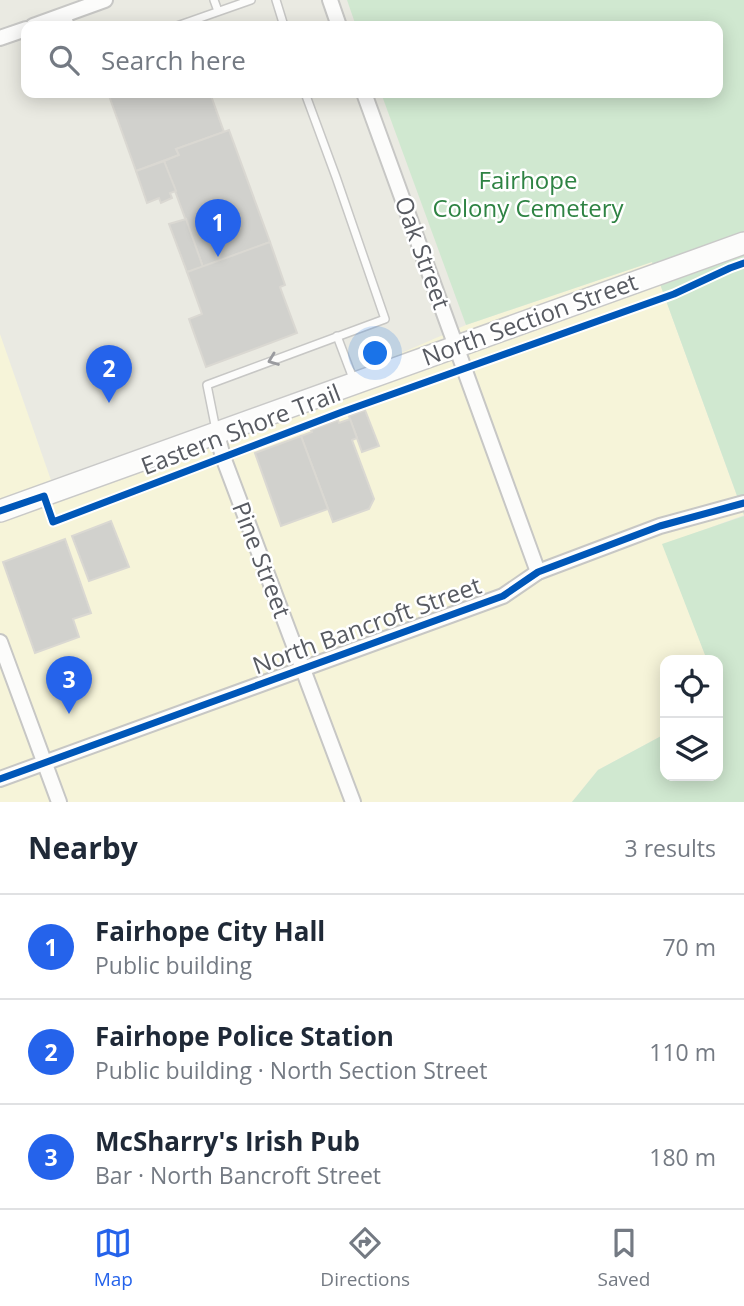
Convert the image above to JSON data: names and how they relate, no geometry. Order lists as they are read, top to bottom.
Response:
{
  "streets": {
    "main road": ["North Section Street"],
    "street": ["Oak Street", "Pine Street", "North Bancroft Street"],
    "cycle path": ["Eastern Shore Trail"]
  },
  "crossings": [
    ["Oak Street", "North Section Street"],
    ["Oak Street", "North Bancroft Street"],
    ["North Section Street", "Pine Street"],
    ["Pine Street", "North Bancroft Street"]
  ],
  "parks": ["Fairhope Colony Cemetery"],
  "page": {
    "search": "Search here",
    "pins": ["1", "2", "3"],
    "heading": ["Nearby", "3 results"],
    "list": [
      {
        "mark": "1",
        "name": "Fairhope City Hall",
        "note": "Public building",
        "value": "70 m"
      },
      {
        "mark": "2",
        "name": "Fairhope Police Station",
        "note": "Public building · North Section Street",
        "value": "110 m"
      },
      {
        "mark": "3",
        "name": "McSharry's Irish Pub",
        "note": "Bar · North Bancroft Street",
        "value": "180 m"
      }
    ],
    "nav": ["Map", "Directions", "Saved"]
  }
}
